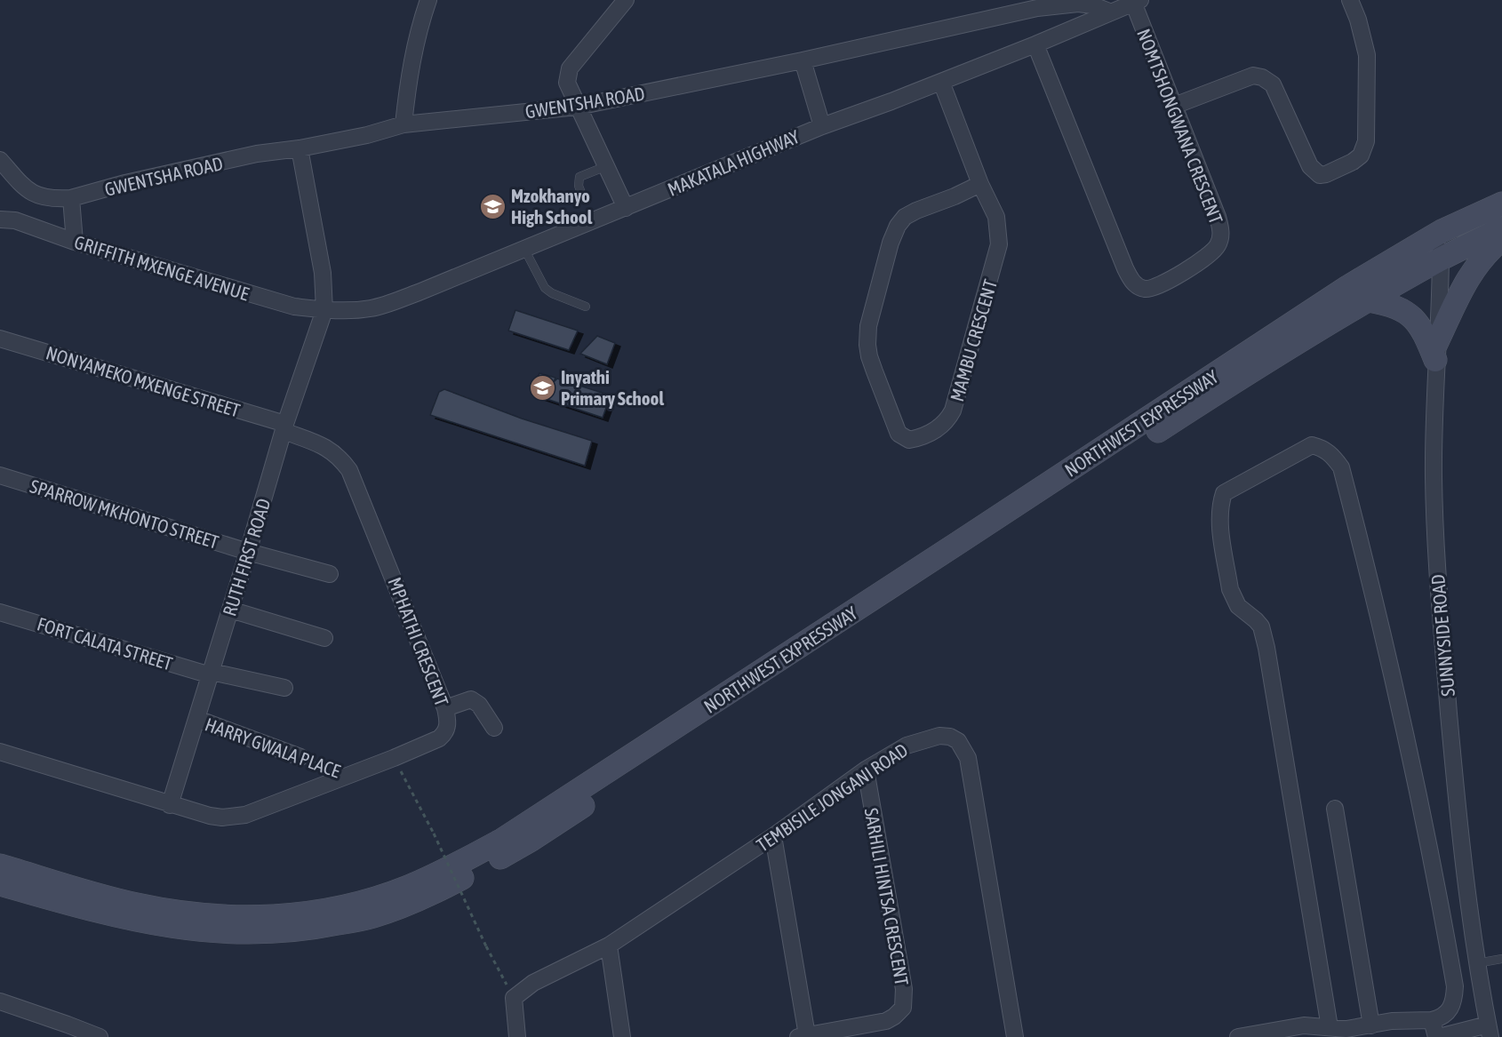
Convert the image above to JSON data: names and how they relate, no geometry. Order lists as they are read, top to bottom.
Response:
{
  "streets": {
    "main road": ["NORTHWEST EXPRESSWAY"],
    "street": [
      "GWENTSHA ROAD",
      "NOMTSHONGWANA CRESCENT",
      "MAKATALA HIGHWAY",
      "GRIFFITH MXENGE AVENUE",
      "MAMBU CRESCENT",
      "NONYAMEKO MXENGE STREET",
      "SPARROW MKHONTO STREET",
      "RUTH FIRST ROAD",
      "SUNNYSIDE ROAD",
      "MPHATHI CRESCENT",
      "FORT CALATA STREET",
      "HARRY GWALA PLACE",
      "TEMBISILE JONGANI ROAD",
      "SARHILI HINTSA CRESCENT"
    ]
  },
  "crossings": [
    ["GWENTSHA ROAD", "MAKATALA HIGHWAY"],
    ["NOMTSHONGWANA CRESCENT", "MAKATALA HIGHWAY"],
    ["MAKATALA HIGHWAY", "GRIFFITH MXENGE AVENUE"],
    ["MAKATALA HIGHWAY", "MAMBU CRESCENT"],
    ["MAKATALA HIGHWAY", "RUTH FIRST ROAD"],
    ["GRIFFITH MXENGE AVENUE", "RUTH FIRST ROAD"],
    ["NONYAMEKO MXENGE STREET", "RUTH FIRST ROAD"],
    ["NONYAMEKO MXENGE STREET", "MPHATHI CRESCENT"],
    ["NORTHWEST EXPRESSWAY", "SUNNYSIDE ROAD"],
    ["SPARROW MKHONTO STREET", "RUTH FIRST ROAD"],
    ["RUTH FIRST ROAD", "MPHATHI CRESCENT"],
    ["RUTH FIRST ROAD", "FORT CALATA STREET"],
    ["RUTH FIRST ROAD", "HARRY GWALA PLACE"],
    ["MPHATHI CRESCENT", "HARRY GWALA PLACE"],
    ["TEMBISILE JONGANI ROAD", "SARHILI HINTSA CRESCENT"]
  ],
  "places": {
    "school or university": ["Mzokhanyo High School", "Inyathi Primary School"]
  }
}
